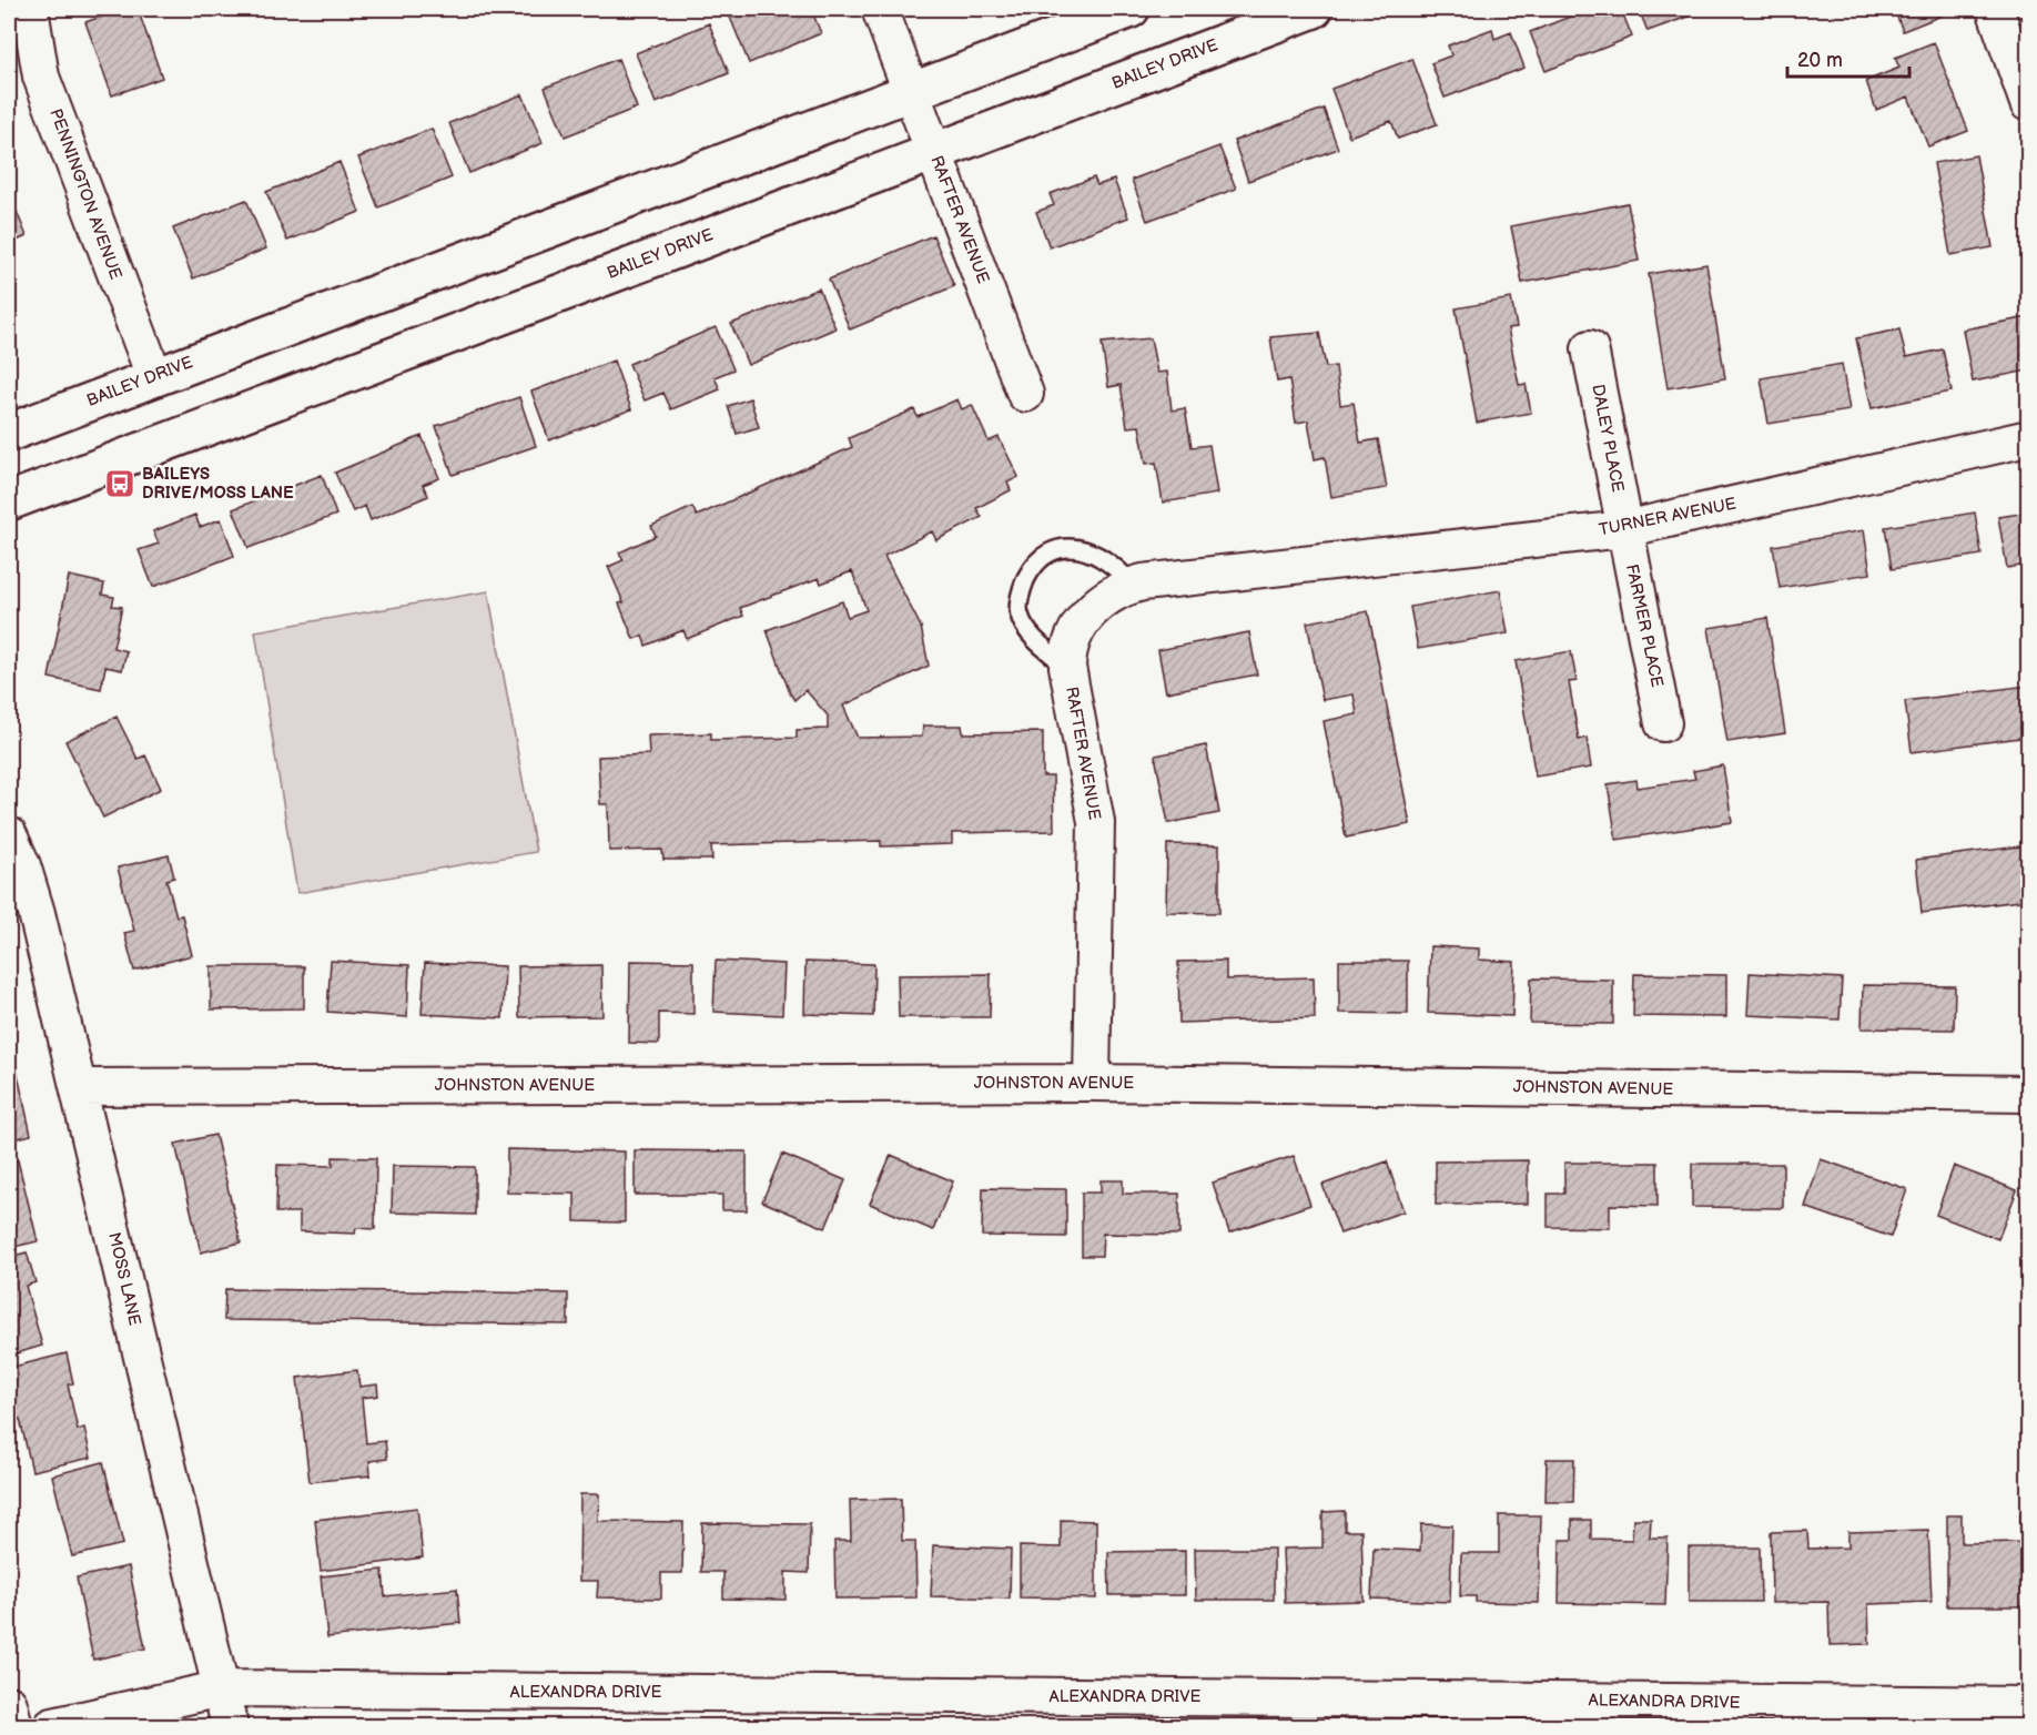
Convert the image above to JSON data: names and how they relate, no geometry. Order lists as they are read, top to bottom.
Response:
{
  "streets": {
    "main road": ["BAILEY DRIVE"],
    "street": [
      "PENNINGTON AVENUE",
      "RAFTER AVENUE",
      "DALEY PLACE",
      "TURNER AVENUE",
      "FARMER PLACE",
      "JOHNSTON AVENUE",
      "MOSS LANE",
      "ALEXANDRA DRIVE"
    ]
  },
  "crossings": [
    ["BAILEY DRIVE", "PENNINGTON AVENUE"],
    ["BAILEY DRIVE", "RAFTER AVENUE"],
    ["RAFTER AVENUE", "TURNER AVENUE"],
    ["RAFTER AVENUE", "JOHNSTON AVENUE"],
    ["DALEY PLACE", "TURNER AVENUE"],
    ["DALEY PLACE", "FARMER PLACE"],
    ["TURNER AVENUE", "FARMER PLACE"],
    ["JOHNSTON AVENUE", "MOSS LANE"],
    ["MOSS LANE", "ALEXANDRA DRIVE"]
  ],
  "places": {
    "bus stop": ["BAILEYS DRIVE/MOSS LANE"]
  },
  "scale_bar": "20 m"
}
